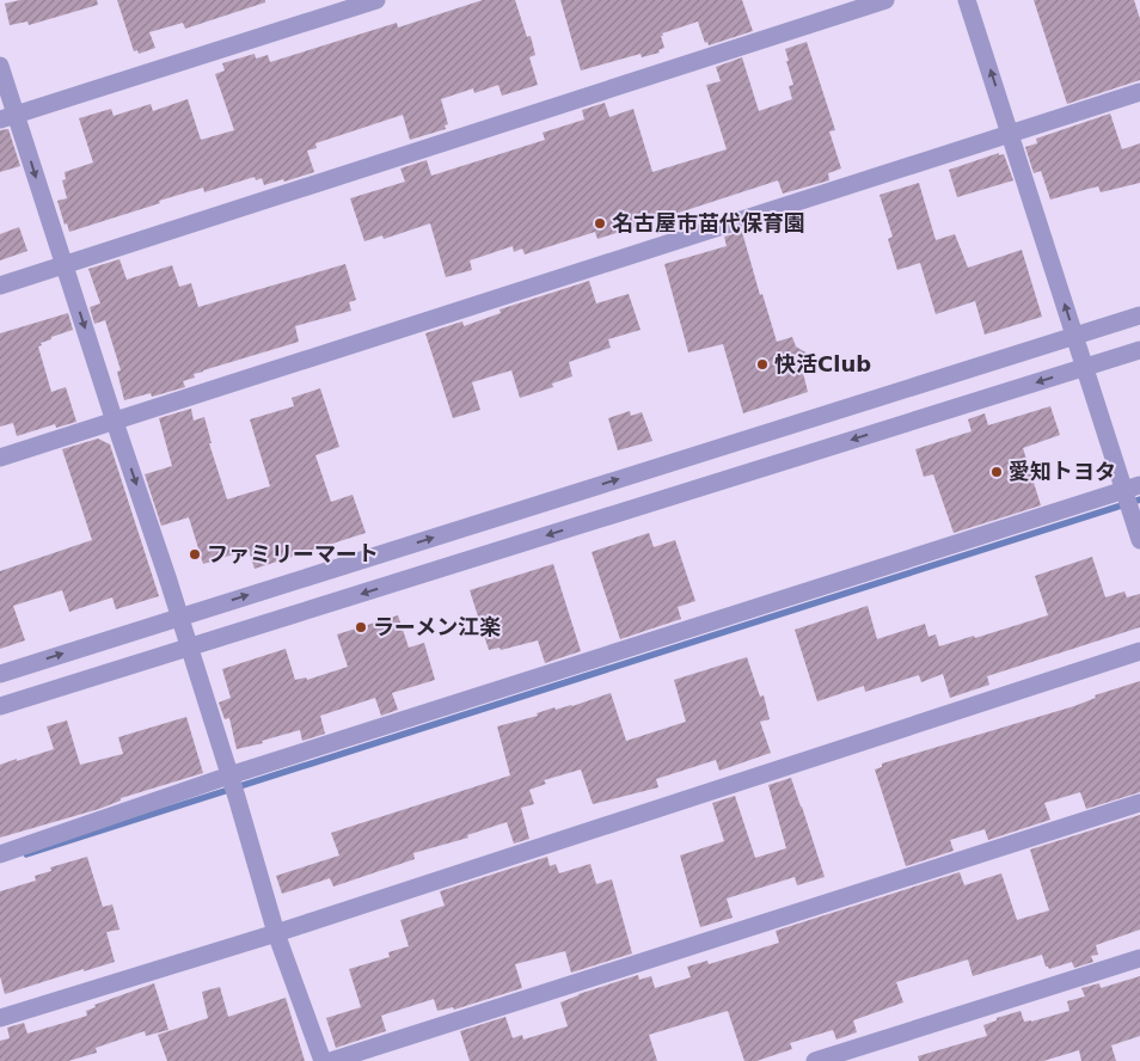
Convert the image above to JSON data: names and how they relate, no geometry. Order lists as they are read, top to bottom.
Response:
{
  "places": [
    "名古屋市苗代保育園",
    "快活Club",
    "愛知トヨタ",
    "ファミリーマート",
    "ラーメン江楽"
  ]
}
